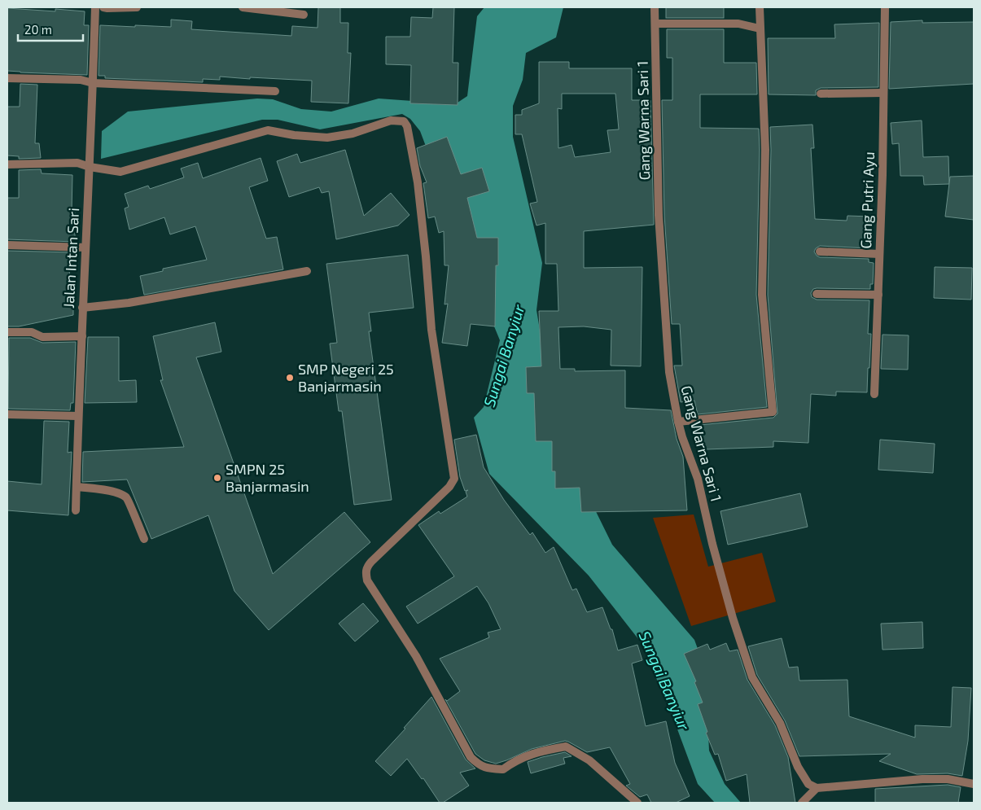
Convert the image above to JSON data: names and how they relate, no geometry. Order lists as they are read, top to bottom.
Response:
{
  "streets": {
    "street": ["Gang Warna Sari 1", "Gang Putri Ayu", "Jalan Intan Sari"]
  },
  "water": ["Sungai Banyiur"],
  "places": ["SMP Negeri 25 Banjarmasin", "SMPN 25 Banjarmasin"],
  "scale_bar": "20 m"
}
